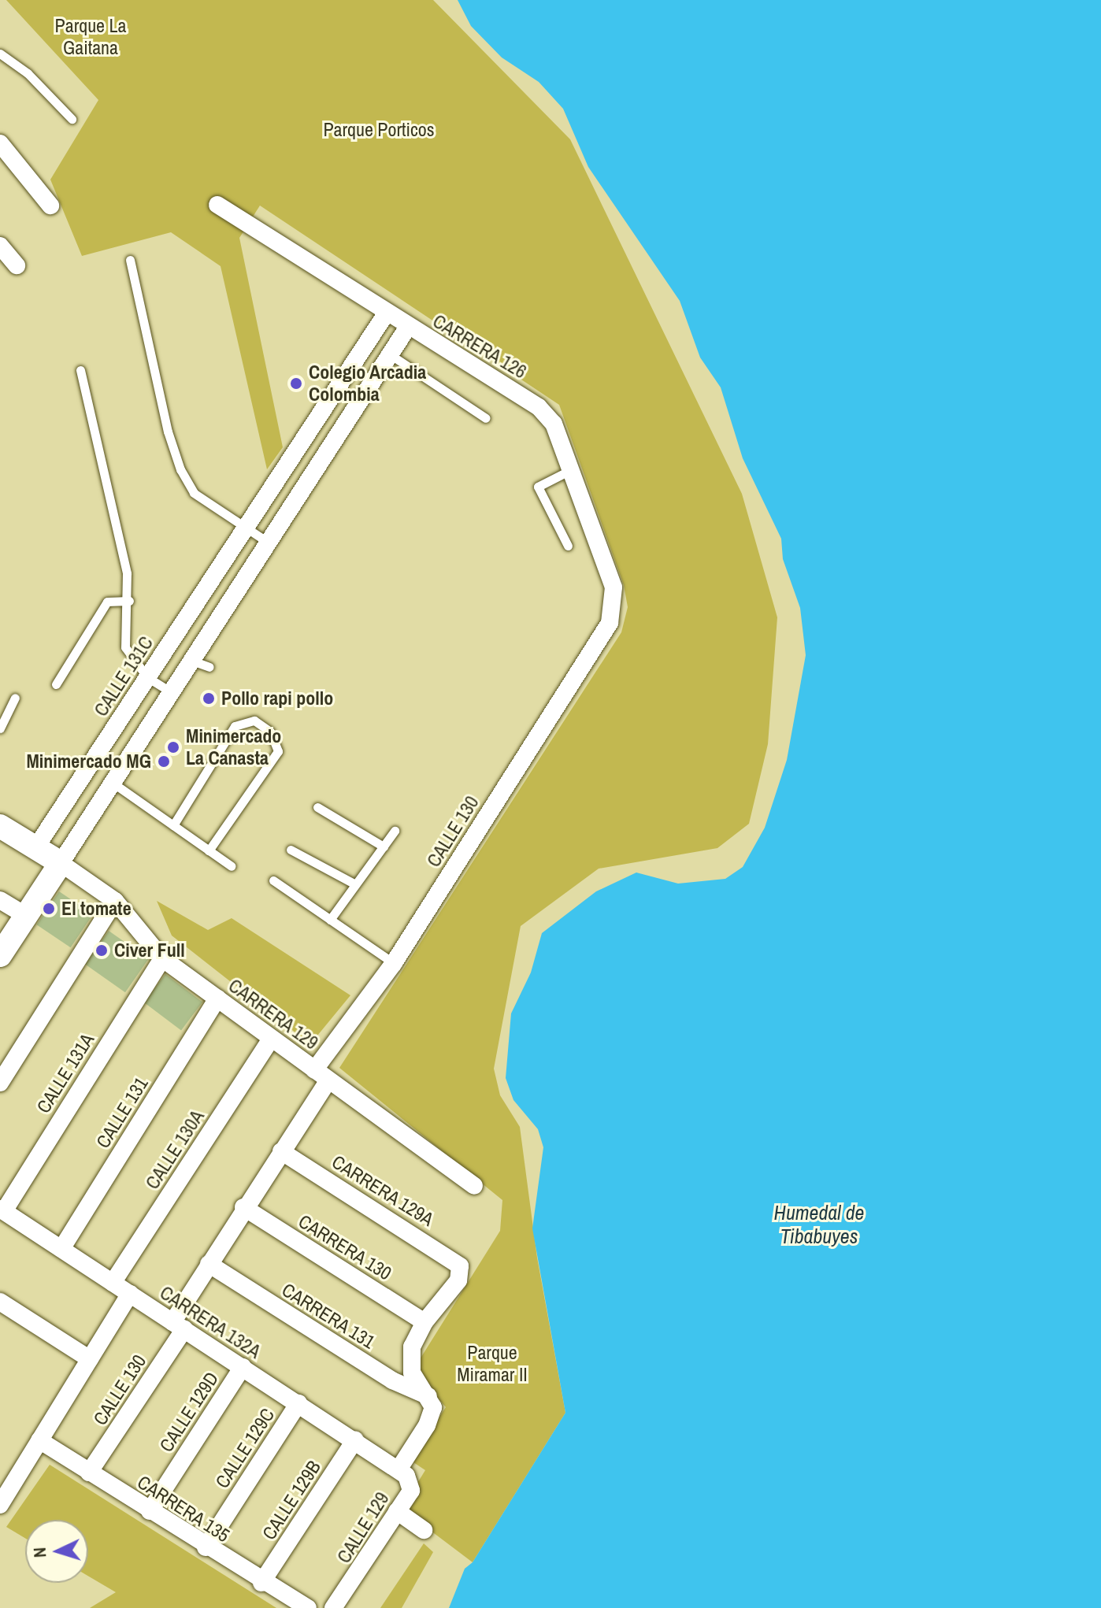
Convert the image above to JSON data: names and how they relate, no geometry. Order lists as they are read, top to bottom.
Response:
{
  "streets": {
    "street": [
      "CARRERA 126",
      "CALLE 131C",
      "CALLE 130",
      "CARRERA 129",
      "CALLE 131A",
      "CALLE 131",
      "CALLE 130A",
      "CARRERA 129A",
      "CARRERA 130",
      "CARRERA 131",
      "CARRERA 132A",
      "CALLE 129D",
      "CALLE 129C",
      "CALLE 129B",
      "CARRERA 135",
      "CALLE 129"
    ]
  },
  "crossings": [
    ["CARRERA 126", "CALLE 131C"],
    ["CARRERA 126", "CALLE 130"],
    ["CALLE 130", "CARRERA 129"],
    ["CALLE 130", "CARRERA 129A"],
    ["CALLE 130", "CARRERA 130"],
    ["CALLE 130", "CARRERA 131"],
    ["CALLE 130", "CARRERA 132A"],
    ["CALLE 130", "CARRERA 135"],
    ["CARRERA 129", "CALLE 131A"],
    ["CARRERA 129", "CALLE 131"],
    ["CARRERA 129", "CALLE 130A"],
    ["CALLE 131A", "CARRERA 132A"],
    ["CALLE 131", "CARRERA 132A"],
    ["CALLE 130A", "CARRERA 132A"],
    ["CARRERA 129A", "CARRERA 130"],
    ["CARRERA 132A", "CALLE 129D"],
    ["CARRERA 132A", "CALLE 129C"],
    ["CARRERA 132A", "CALLE 129B"],
    ["CARRERA 132A", "CALLE 129"],
    ["CALLE 129D", "CARRERA 135"],
    ["CALLE 129C", "CARRERA 135"],
    ["CALLE 129B", "CARRERA 135"]
  ],
  "water": ["Humedal de Tibabuyes"],
  "parks": ["Parque La Gaitana", "Parque Porticos", "Parque Miramar II"],
  "places": [
    "Colegio Arcadia Colombia",
    "Pollo rapi pollo",
    "Minimercado La Canasta",
    "Minimercado MG",
    "El tomate",
    "Civer Full"
  ],
  "north": "left"
}
